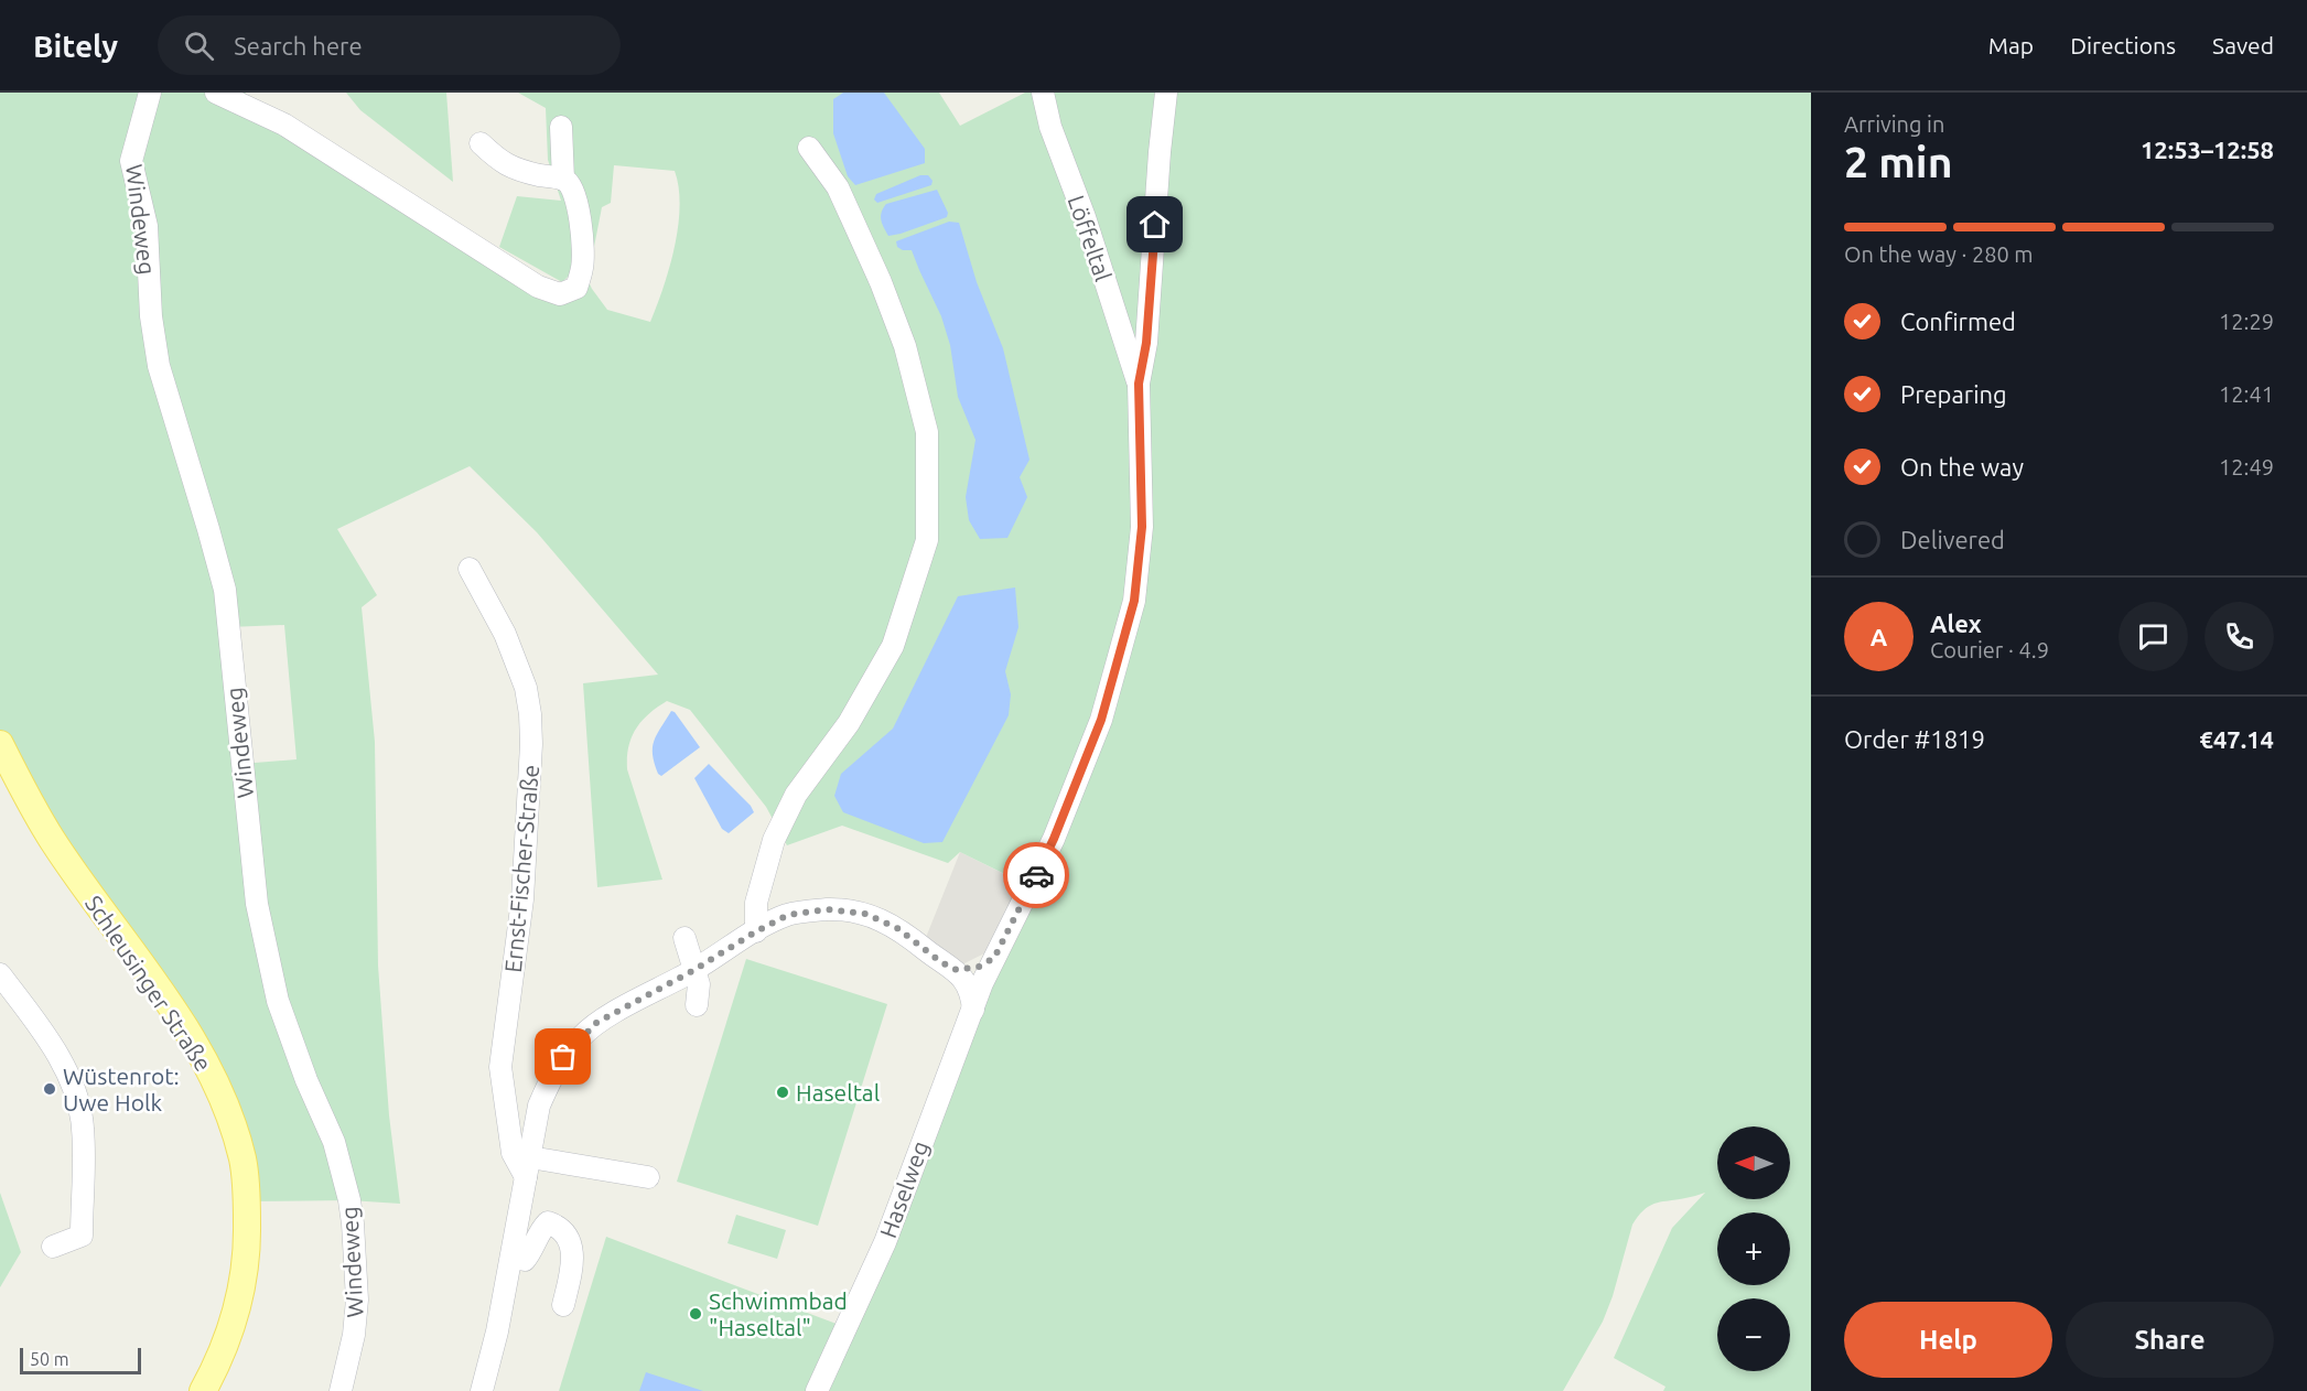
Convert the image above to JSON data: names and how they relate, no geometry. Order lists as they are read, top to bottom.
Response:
{
  "streets": {
    "main road": ["Schleusinger Straße"],
    "street": [
      "Windeweg",
      "Löffeltal",
      "Ernst-Fischer-Straße",
      "Haselweg"
    ]
  },
  "crossings": [
    ["Löffeltal", "Haselweg"]
  ],
  "places": ["Wüstenrot: Uwe Holk", "Haseltal", "Schwimmbad \"Haseltal\""],
  "scale_bar": "50 m",
  "north": "left",
  "page": {
    "header": "Bitely",
    "search": "Search here",
    "nav": ["Map", "Directions", "Saved"],
    "heading": ["2 min", "Arriving in", "12:53–12:58"],
    "panel": [
      "Alex",
      "Courier · 4.9",
      "Order #1819",
      "€47.14"
    ],
    "bar": "On the way · 280 m",
    "list": [
      ["Confirmed", "12:29"],
      ["Preparing", "12:41"],
      ["On the way", "12:49"],
      "Delivered"
    ],
    "round": "A",
    "map_buttons": ["+", "−"],
    "buttons": ["Help", "Share"],
    "scale": "50 m"
  }
}
